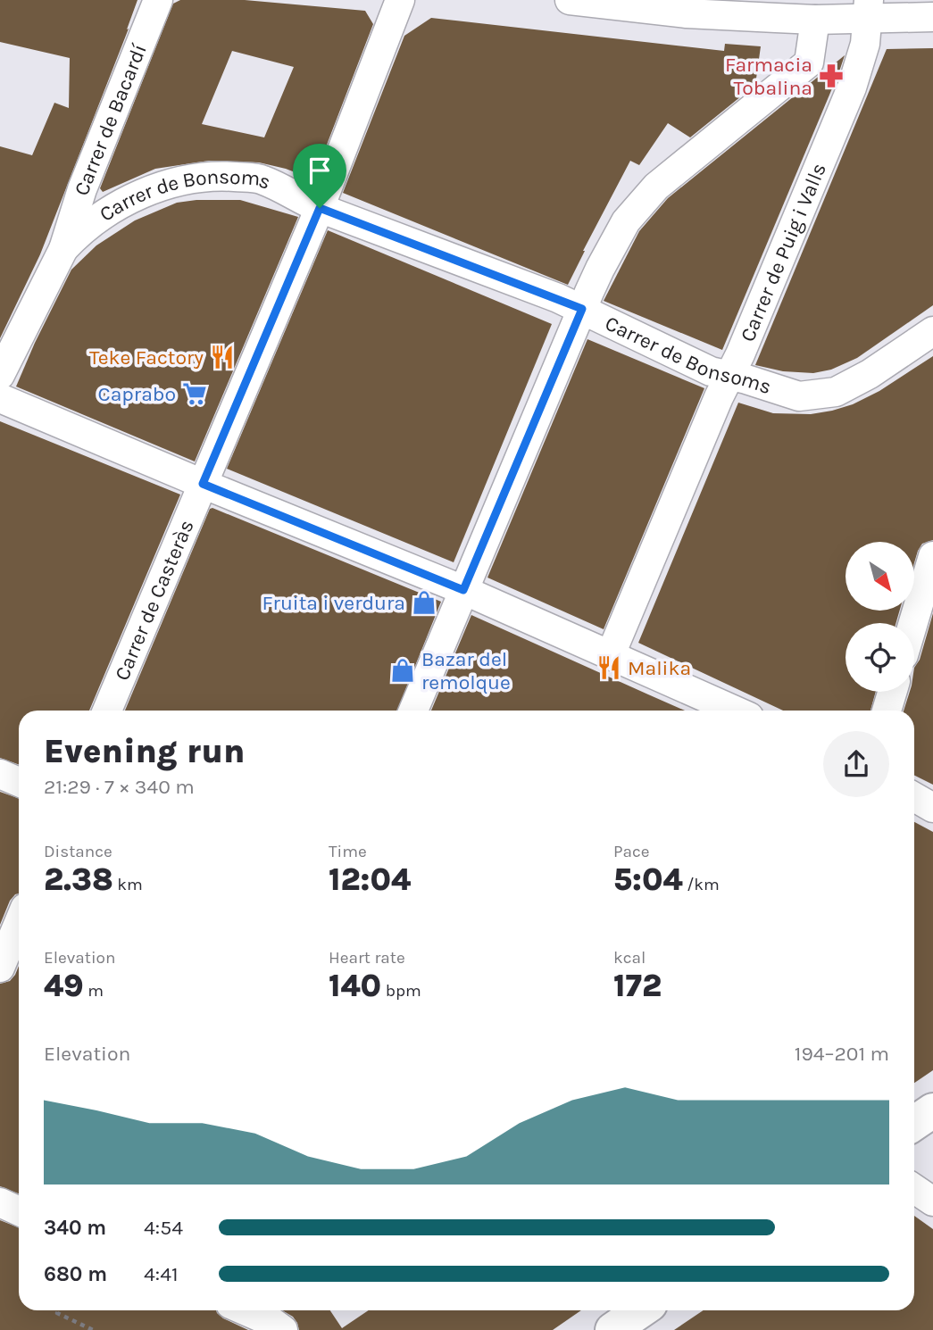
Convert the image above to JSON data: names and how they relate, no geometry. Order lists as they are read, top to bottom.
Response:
{
  "streets": {
    "street": [
      "Carrer de Bacardí",
      "Carrer de Bonsoms",
      "Carrer de Puig i Valls",
      "Carrer de Casteràs"
    ]
  },
  "crossings": [
    ["Carrer de Bacardí", "Carrer de Bonsoms"],
    ["Carrer de Bonsoms", "Carrer de Puig i Valls"],
    ["Carrer de Bonsoms", "Carrer de Casteràs"]
  ],
  "places": {
    "pharmacy": ["Farmacia Tobalina"],
    "restaurant": ["Teke Factory", "Malika"],
    "supermarket": ["Caprabo"],
    "shop": ["Fruita i verdura", "Bazar del remolque"]
  },
  "north": "bottom right",
  "page": {
    "heading": ["Evening run", "21:29 · 7 × 340 m"],
    "stats": [
      ["Distance", "2.38 km"],
      ["Time", "12:04"],
      ["Pace", "5:04 /km"],
      ["Elevation", "49 m"],
      ["Heart rate", "140 bpm"],
      ["kcal", "172"]
    ],
    "chart": ["Elevation", "194–201 m"],
    "list": [
      {
        "name": "340 m",
        "note": "4:54"
      },
      {
        "name": "680 m",
        "note": "4:41"
      }
    ]
  }
}
